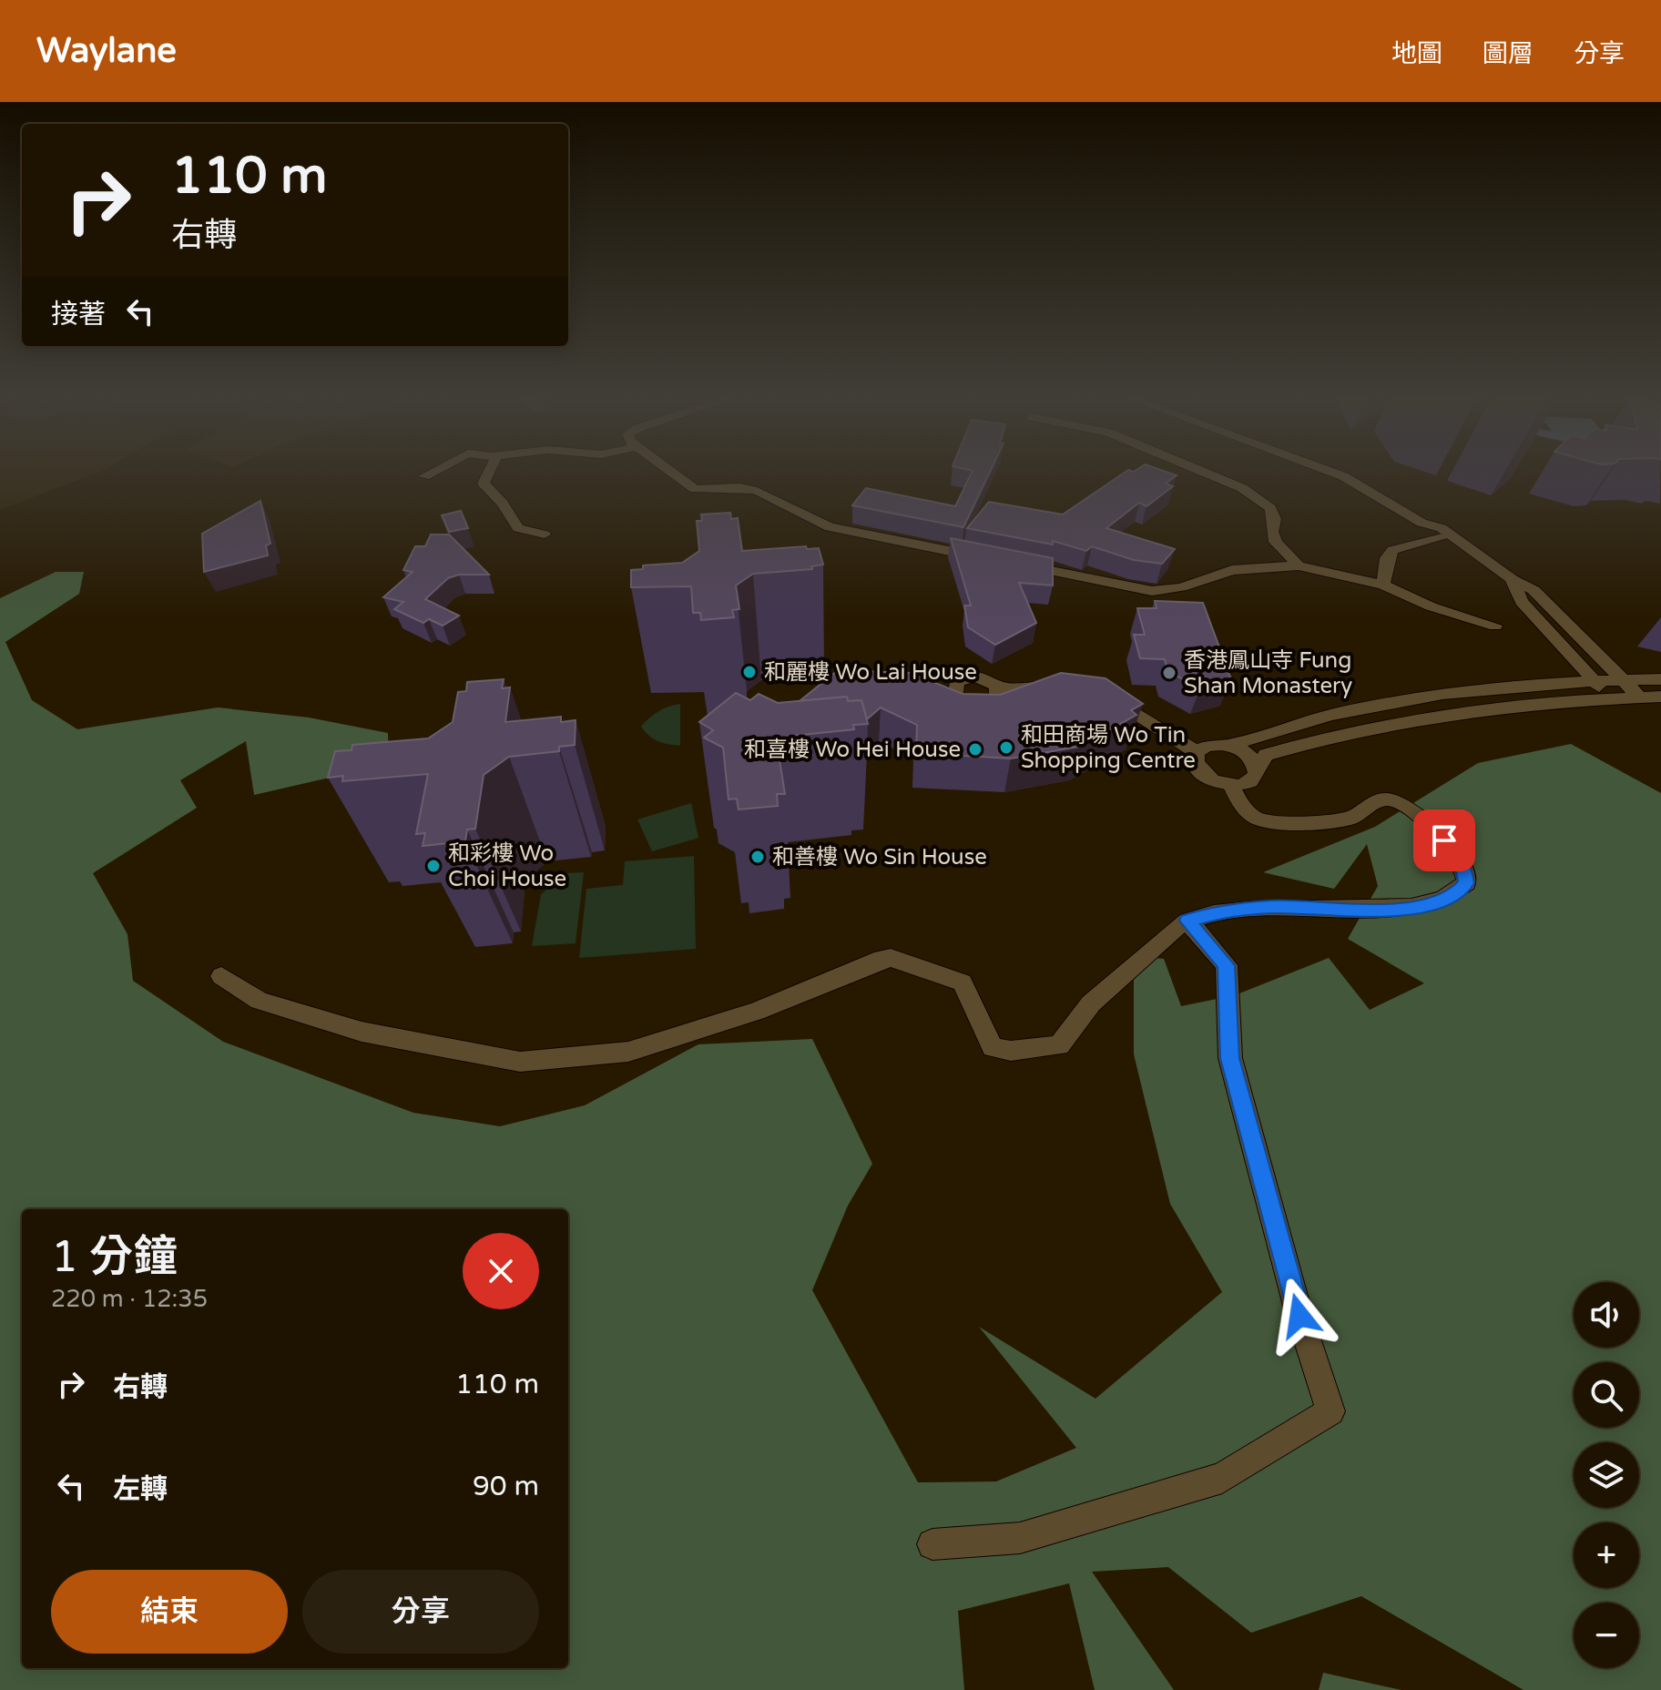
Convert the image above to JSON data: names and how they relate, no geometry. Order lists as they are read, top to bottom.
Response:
{
  "places": [
    "和麗樓 Wo Lai House",
    "香港鳳山寺 Fung Shan Monastery",
    "和田商場 Wo Tin Shopping Centre",
    "和喜樓 Wo Hei House",
    "和善樓 Wo Sin House",
    "和彩樓 Wo Choi House"
  ],
  "page": {
    "header": "Waylane",
    "nav": ["地圖", "圖層", "分享"],
    "turn": ["110 m", "右轉"],
    "then": "接著",
    "heading": ["1 分鐘", "220 m · 12:35"],
    "map_buttons": ["+", "−"],
    "list": [
      {
        "name": "右轉",
        "value": "110 m"
      },
      {
        "name": "左轉",
        "value": "90 m"
      }
    ],
    "buttons": ["結束", "分享"]
  }
}
